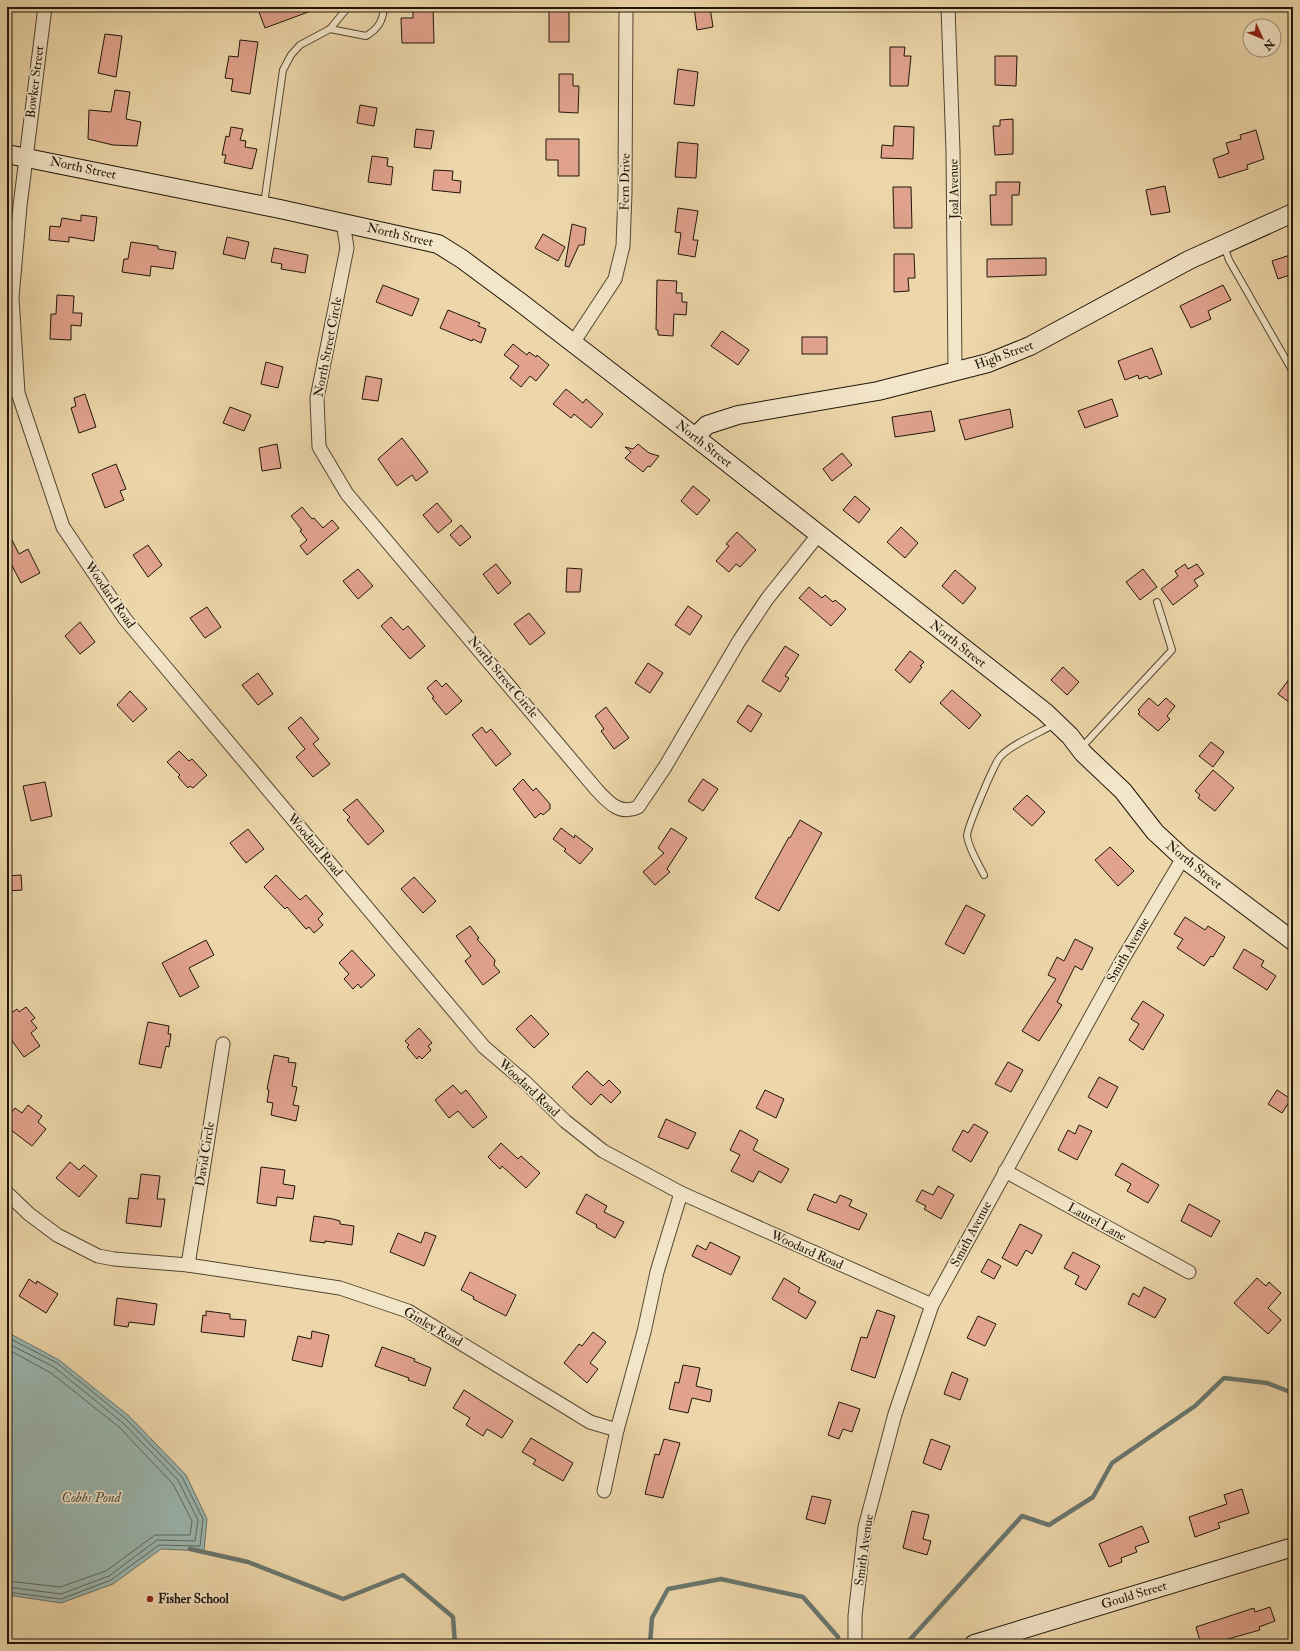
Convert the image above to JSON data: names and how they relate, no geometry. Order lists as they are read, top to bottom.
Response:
{
  "streets": {
    "street": [
      "Bowker Street",
      "North Street",
      "Fern Drive",
      "Joal Avenue",
      "North Street Circle",
      "High Street",
      "Woodard Road",
      "Smith Avenue",
      "David Circle",
      "Laurel Lane",
      "Ginley Road",
      "Gould Street"
    ]
  },
  "crossings": [
    ["Bowker Street", "North Street"],
    ["Bowker Street", "Woodard Road"],
    ["North Street", "Fern Drive"],
    ["North Street", "North Street Circle"],
    ["North Street", "High Street"],
    ["North Street", "Woodard Road"],
    ["North Street", "Smith Avenue"],
    ["Joal Avenue", "High Street"],
    ["Woodard Road", "Smith Avenue"],
    ["Smith Avenue", "Laurel Lane"],
    ["David Circle", "Ginley Road"]
  ],
  "water": ["Cobbs Pond"],
  "places": ["Fisher School"],
  "north": "bottom right"
}
